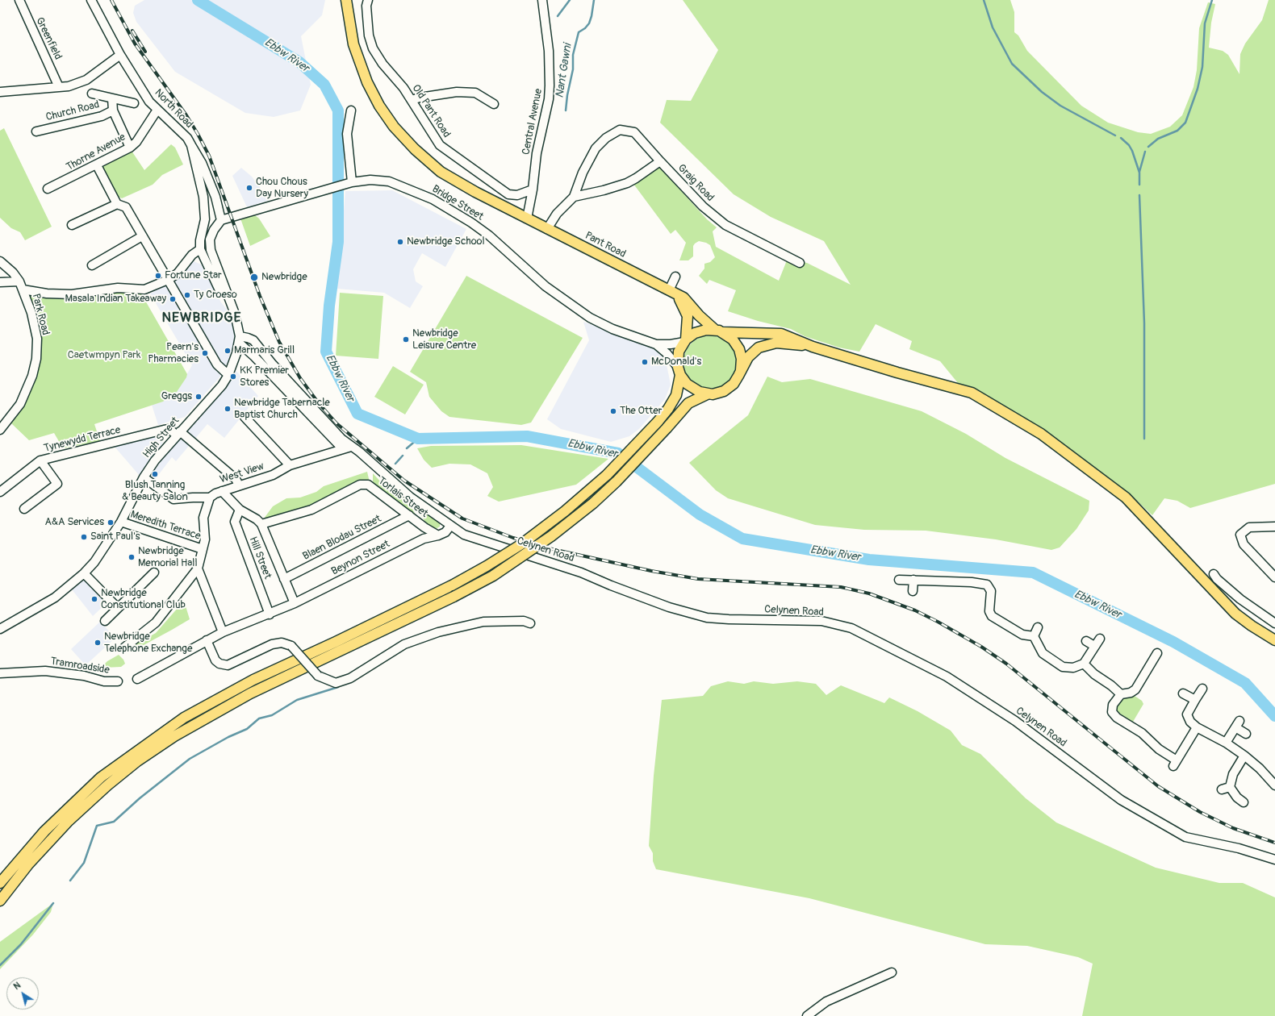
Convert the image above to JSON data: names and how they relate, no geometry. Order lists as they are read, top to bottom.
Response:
{
  "streets": {
    "main road": ["Pant Road"],
    "street": [
      "Greenfield",
      "North Road",
      "Church Road",
      "Old Pant Road",
      "Central Avenue",
      "Thorne Avenue",
      "Graig Road",
      "Bridge Street",
      "Park Road",
      "High Street",
      "Tynewydd Terrace",
      "West View",
      "Torlais Street",
      "Meredith Terrace",
      "Blaen Blodau Street",
      "Celynen Road",
      "Hill Street",
      "Beynon Street",
      "Tramroadside"
    ]
  },
  "crossings": [
    ["North Road", "Thorne Avenue"],
    ["North Road", "Bridge Street"],
    ["Old Pant Road", "Central Avenue"],
    ["Bridge Street", "Pant Road"],
    ["High Street", "Tynewydd Terrace"],
    ["High Street", "West View"],
    ["High Street", "Meredith Terrace"],
    ["High Street", "Celynen Road"],
    ["Tynewydd Terrace", "West View"],
    ["West View", "Celynen Road"],
    ["Torlais Street", "Blaen Blodau Street"],
    ["Torlais Street", "Beynon Street"],
    ["Hill Street", "Beynon Street"]
  ],
  "districts": ["NEWBRIDGE"],
  "water": ["Ebbw River", "Nant Gawni"],
  "parks": ["Caetwmpyn Park"],
  "places": [
    "Chou Chous Day Nursery",
    "Newbridge School",
    "Fortune Star",
    "Newbridge",
    "Ty Croeso",
    "Masala Indian Takeaway",
    "Newbridge Leisure Centre",
    "Marmaris Grill",
    "Pearn's Pharmacies",
    "McDonald's",
    "KK Premier Stores",
    "Greggs",
    "Newbridge Tabernacle Baptist Church",
    "The Otter",
    "Blush Tanning & Beauty Salon",
    "A&A Services",
    "Saint Paul's",
    "Newbridge Memorial Hall",
    "Newbridge Constitutional Club",
    "Newbridge Telephone Exchange"
  ],
  "north": "top left"
}
